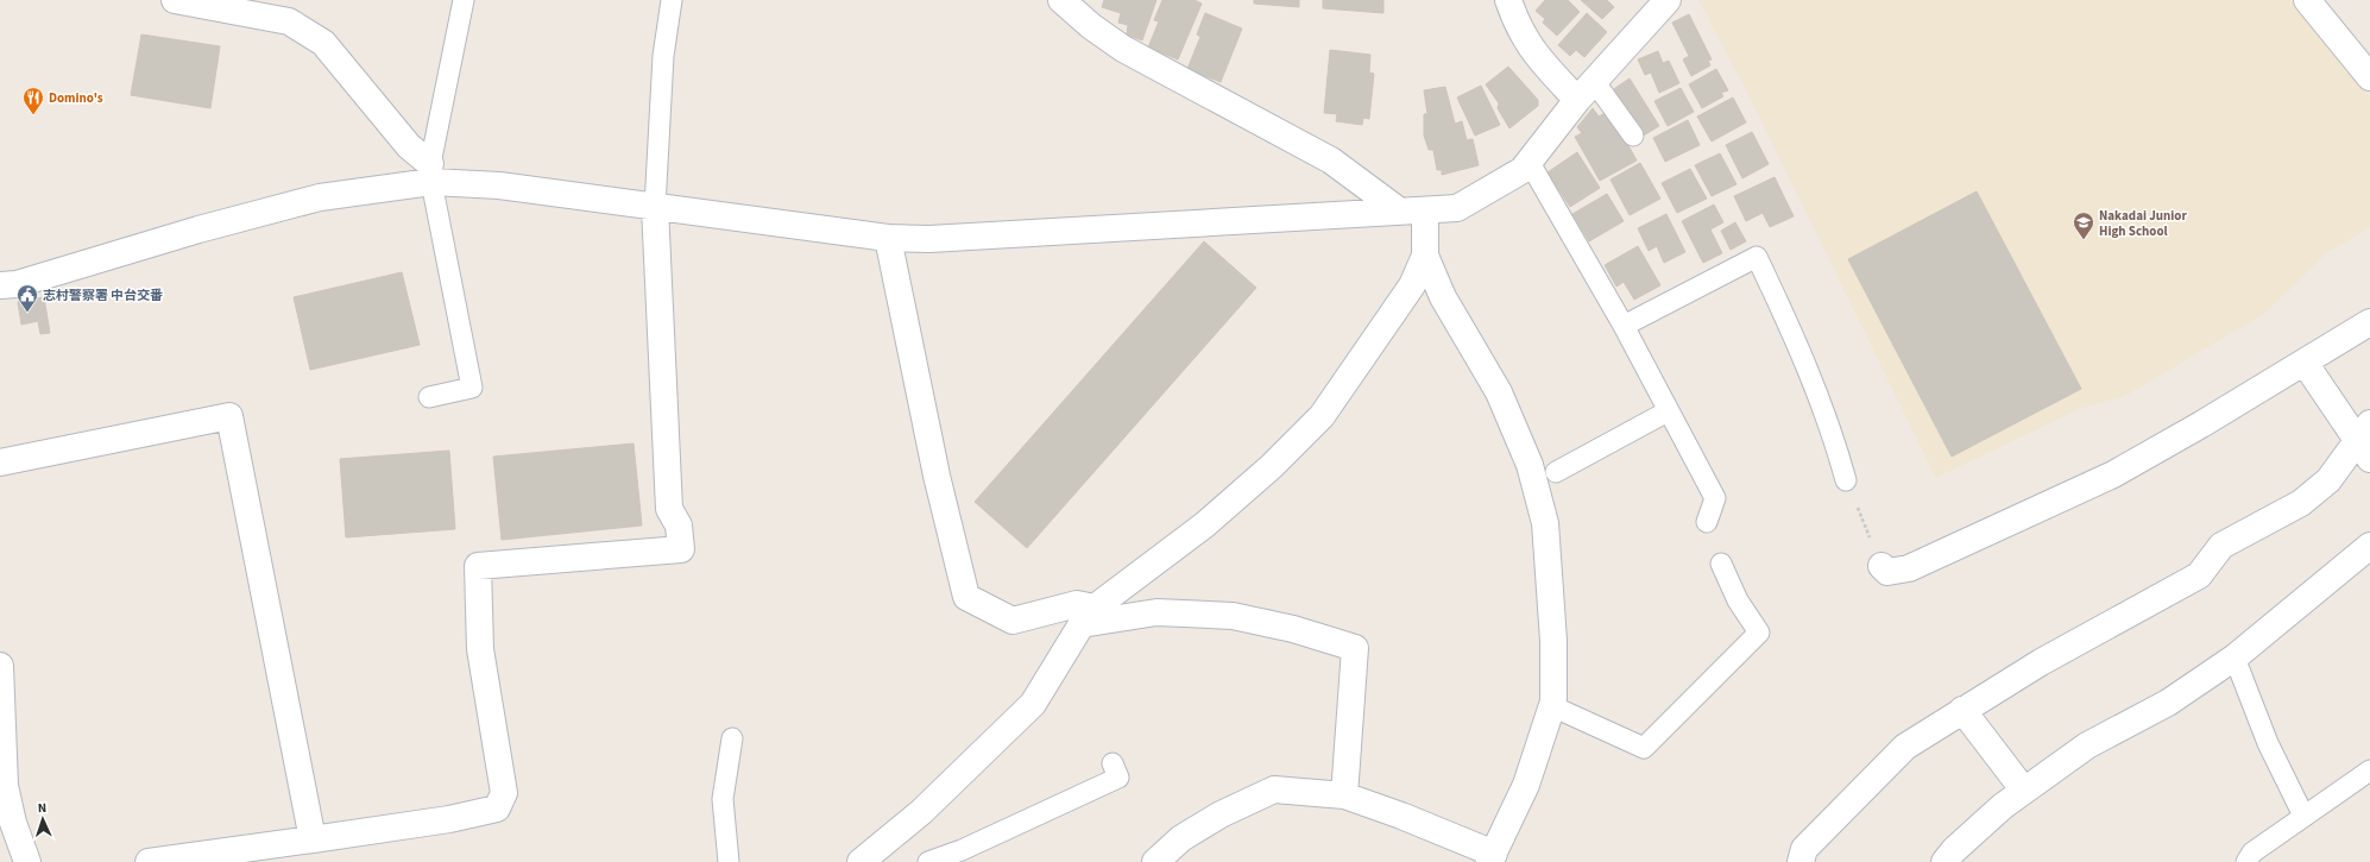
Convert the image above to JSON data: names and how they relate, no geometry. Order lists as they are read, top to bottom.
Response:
{
  "places": {
    "restaurant": ["Domino's"],
    "school or university": ["Nakadai Junior High School"],
    "public building": ["志村警察署 中台交番"]
  },
  "north": "top"
}
